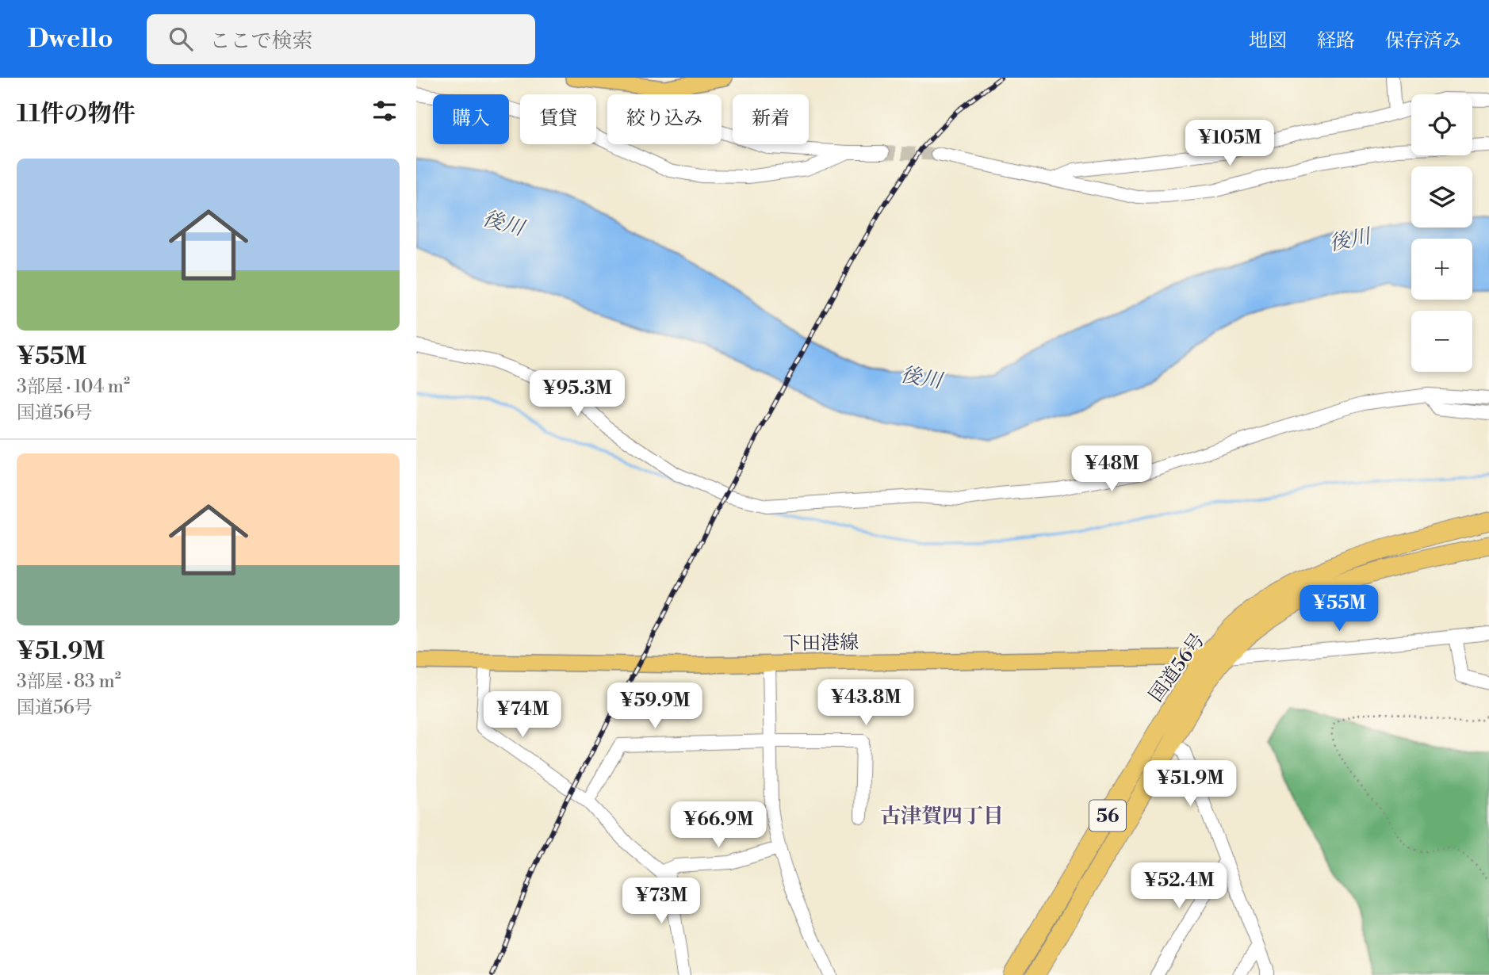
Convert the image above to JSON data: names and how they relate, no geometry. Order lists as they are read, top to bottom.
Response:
{
  "streets": {
    "highway": ["国道56号", "56"],
    "main road": ["下田港線"]
  },
  "crossings": [
    ["下田港線", "国道56号"]
  ],
  "districts": ["古津賀四丁目"],
  "water": ["後川"],
  "page": {
    "header": "Dwello",
    "search": "ここで検索",
    "nav": ["地図", "経路", "保存済み"],
    "heading": "11件の物件",
    "map_buttons": ["+", "−"],
    "chip": [
      "購入",
      "賃貸",
      "絞り込み",
      "新着"
    ],
    "price": [
      "¥105M",
      "¥95.3M",
      "¥48M",
      "¥55M",
      "¥43.8M",
      "¥59.9M",
      "¥74M",
      "¥51.9M",
      "¥66.9M",
      "¥52.4M",
      "¥73M"
    ],
    "list": [
      {
        "name": "¥55M",
        "note": "3部屋 · 104 m² · 国道56号"
      },
      {
        "name": "¥51.9M",
        "note": "3部屋 · 83 m² · 国道56号"
      }
    ]
  }
}
